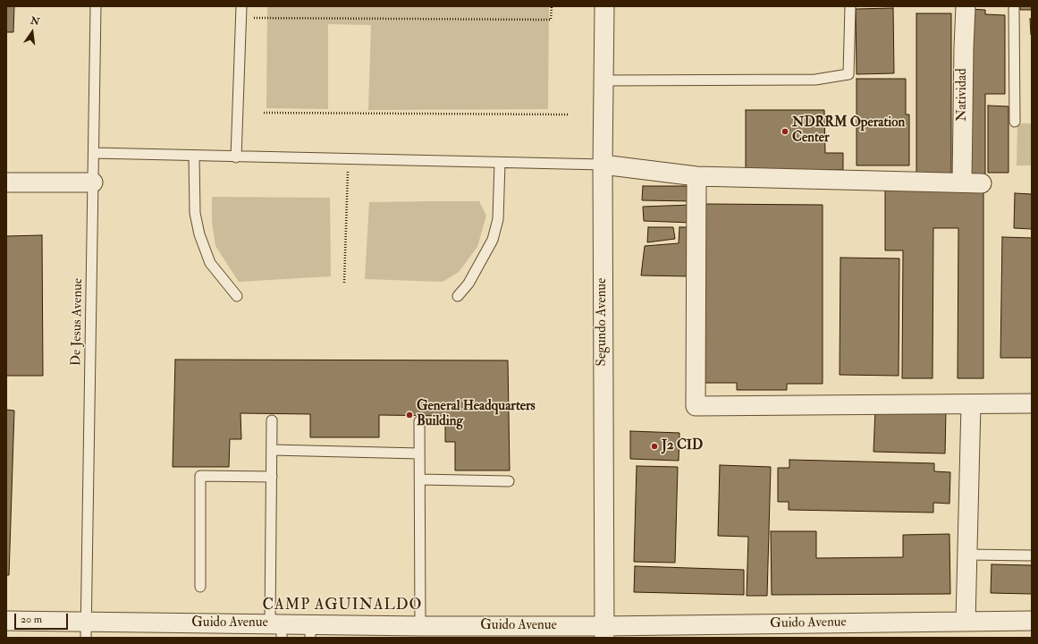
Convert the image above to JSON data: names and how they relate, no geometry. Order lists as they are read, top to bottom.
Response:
{
  "streets": {
    "street": ["Natividad", "Segundo Avenue", "Guido Avenue"],
    "lane": ["De Jesus Avenue"]
  },
  "crossings": [
    ["De Jesus Avenue", "Guido Avenue"],
    ["Segundo Avenue", "Guido Avenue"]
  ],
  "districts": ["CAMP AGUINALDO"],
  "places": ["NDRRM Operation Center", "General Headquarters Building", "J2 CID"],
  "scale_bar": "20 m",
  "north": "top"
}
